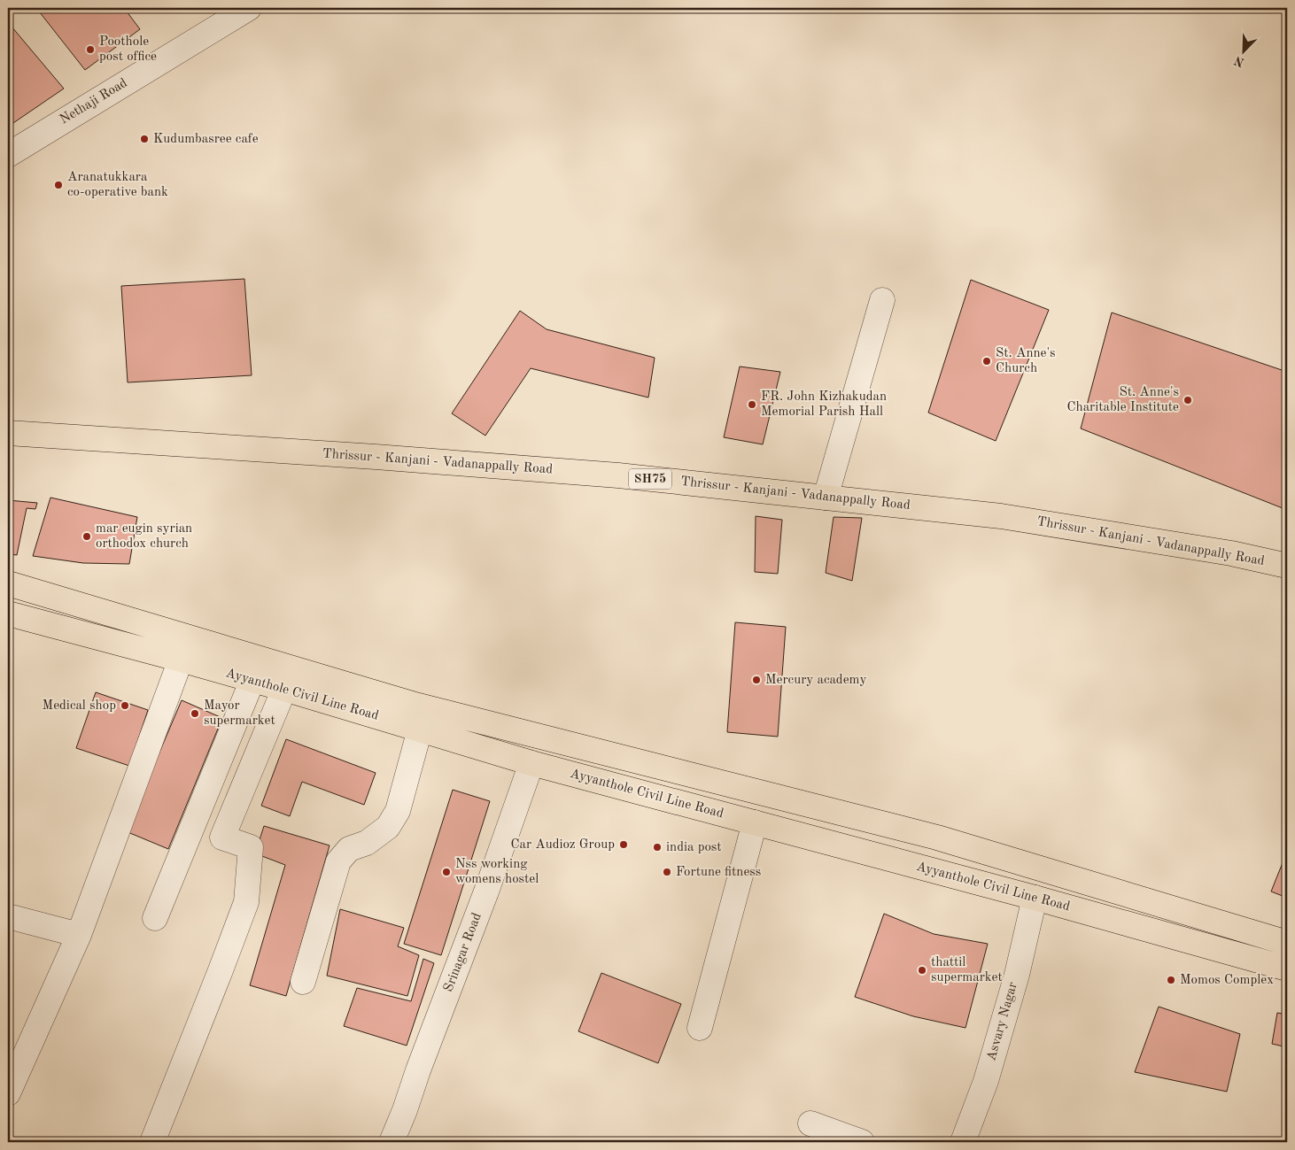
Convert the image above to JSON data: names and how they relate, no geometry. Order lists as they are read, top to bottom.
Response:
{
  "streets": {
    "main road": ["Thrissur - Kanjani - Vadanappally Road", "SH75", "Ayyanthole Civil Line Road"],
    "street": ["Nethaji Road", "Srinagar Road", "Asvary Nagar"]
  },
  "crossings": [
    ["Ayyanthole Civil Line Road", "Srinagar Road"],
    ["Ayyanthole Civil Line Road", "Asvary Nagar"]
  ],
  "places": [
    "Poothole post office",
    "Kudumbasree cafe",
    "Aranatukkara co-operative bank",
    "St. Anne's Church",
    "St. Anne's Charitable Institute",
    "FR. John Kizhakudan Memorial Parish Hall",
    "mar eugin syrian orthodox church",
    "Mercury academy",
    "Medical shop",
    "Mayor supermarket",
    "Car Audioz Group",
    "india post",
    "Nss working womens hostel",
    "Fortune fitness",
    "thattil supermarket",
    "Momos Complex"
  ],
  "north": "bottom left"
}
